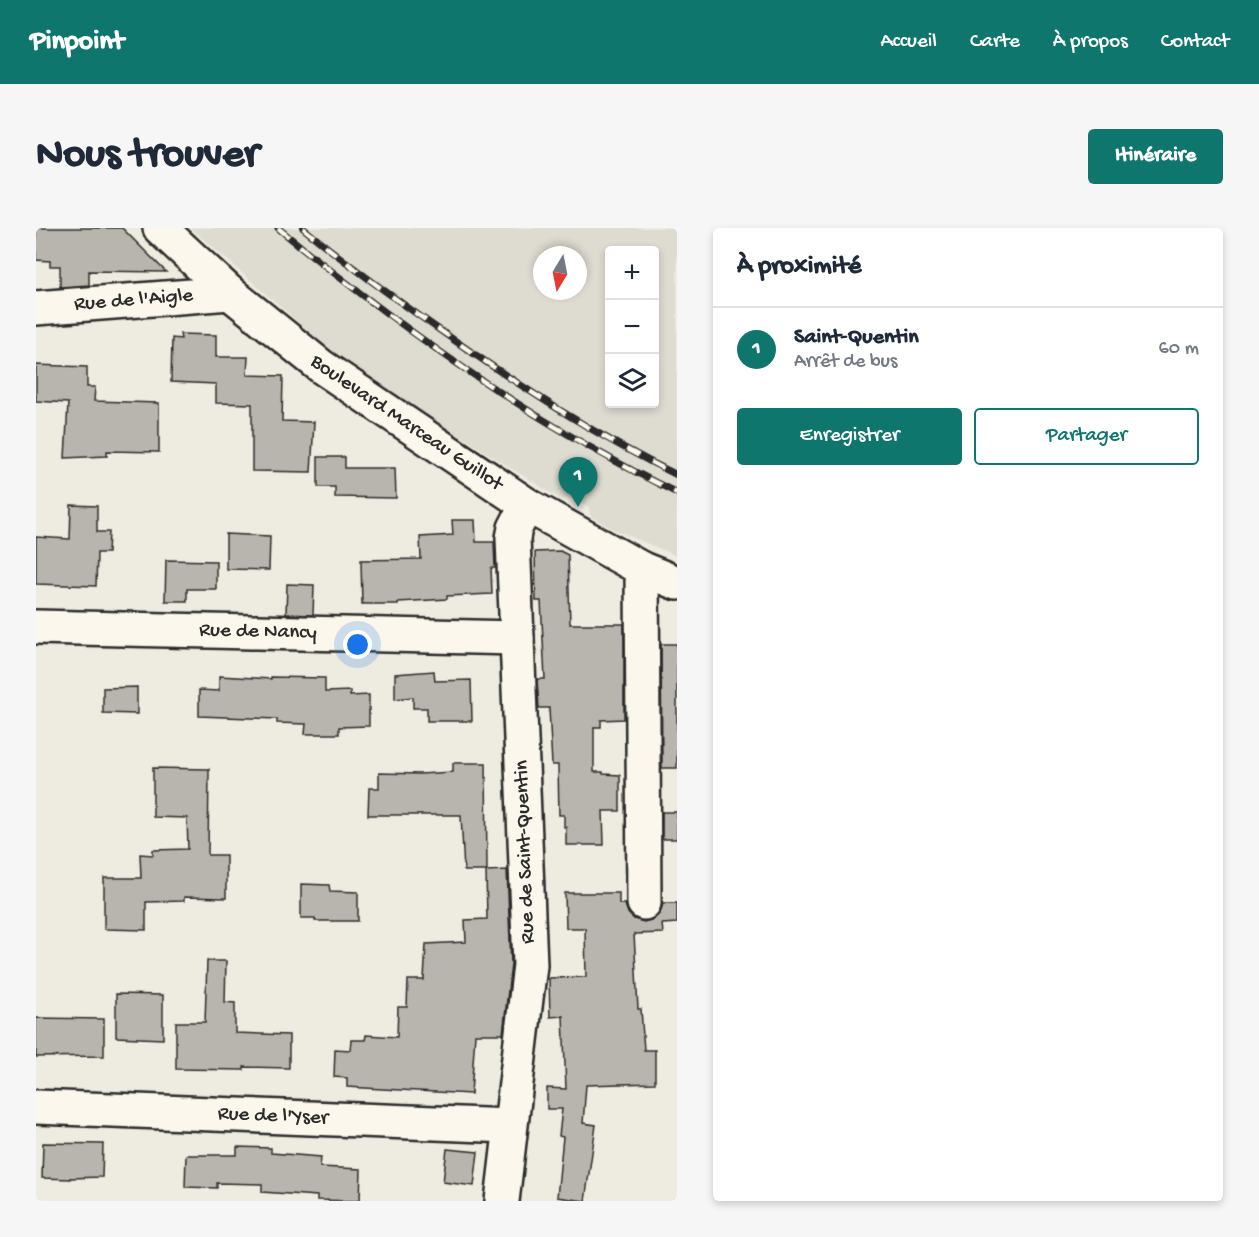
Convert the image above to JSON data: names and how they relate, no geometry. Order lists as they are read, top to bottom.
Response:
{
  "streets": {
    "street": [
      "Rue de l'Aigle",
      "Boulevard Marceau Guillot",
      "Rue de Nancy",
      "Rue de Saint-Quentin",
      "Rue de l'Yser"
    ]
  },
  "crossings": [
    ["Rue de l'Aigle", "Boulevard Marceau Guillot"],
    ["Boulevard Marceau Guillot", "Rue de Saint-Quentin"],
    ["Rue de Nancy", "Rue de Saint-Quentin"],
    ["Rue de Saint-Quentin", "Rue de l'Yser"]
  ],
  "north": "bottom",
  "page": {
    "header": "Pinpoint",
    "nav": [
      "Accueil",
      "Carte",
      "À propos",
      "Contact"
    ],
    "buttons": [
      "Itinéraire",
      ["Enregistrer", "Partager"]
    ],
    "title": "Nous trouver",
    "heading": "À proximité",
    "map_buttons": ["+", "−"],
    "list": [
      {
        "mark": "1",
        "name": "Saint-Quentin",
        "note": "Arrêt de bus",
        "value": "60 m"
      }
    ],
    "pins": "1"
  }
}
